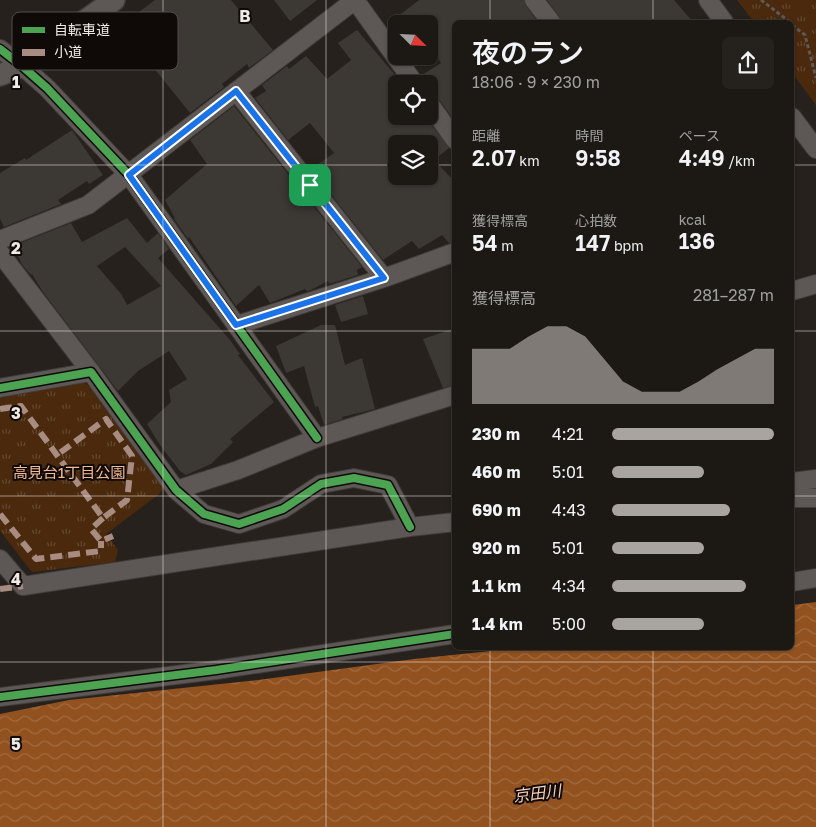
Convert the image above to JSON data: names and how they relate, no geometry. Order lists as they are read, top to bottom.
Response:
{
  "water": ["京田川"],
  "parks": ["高見台1丁目公園"],
  "legend": ["自転車道", "小道"],
  "north": "bottom right",
  "page": {
    "heading": ["夜のラン", "18:06 · 9 × 230 m"],
    "stats": [
      ["距離", "2.07 km"],
      ["時間", "9:58"],
      ["ペース", "4:49 /km"],
      ["獲得標高", "54 m"],
      ["心拍数", "147 bpm"],
      ["kcal", "136"]
    ],
    "chart": ["獲得標高", "281–287 m"],
    "list": [
      {
        "name": "230 m",
        "note": "4:21"
      },
      {
        "name": "460 m",
        "note": "5:01"
      },
      {
        "name": "690 m",
        "note": "4:43"
      },
      {
        "name": "920 m",
        "note": "5:01"
      },
      {
        "name": "1.1 km",
        "note": "4:34"
      },
      {
        "name": "1.4 km",
        "note": "5:00"
      }
    ]
  },
  "grid": {
    "columns": ["B"],
    "rows": [
      "1",
      "2",
      "3",
      "4",
      "5"
    ]
  }
}
